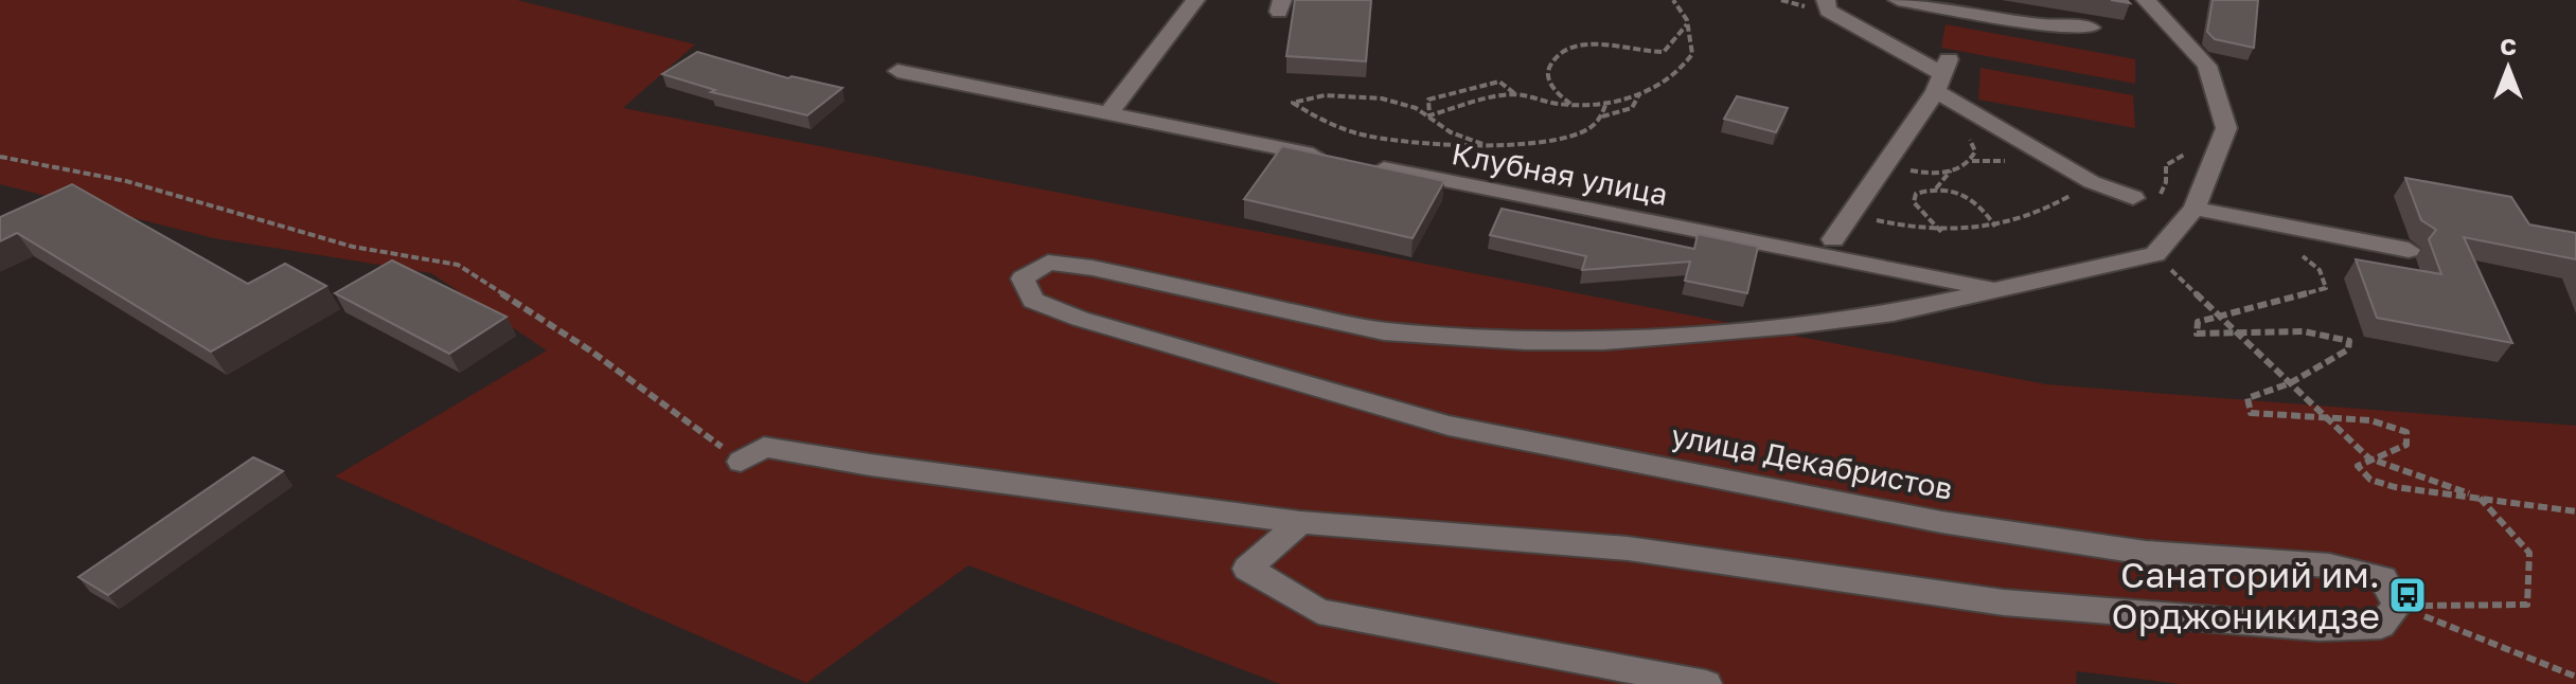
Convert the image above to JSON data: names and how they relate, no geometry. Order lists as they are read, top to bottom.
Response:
{
  "streets": {
    "street": ["Клубная улица", "улица Декабристов"]
  },
  "crossings": [
    ["Клубная улица", "улица Декабристов"]
  ],
  "places": {
    "bus stop": ["Санаторий им. Орджоникидзе"]
  },
  "north": "top"
}
